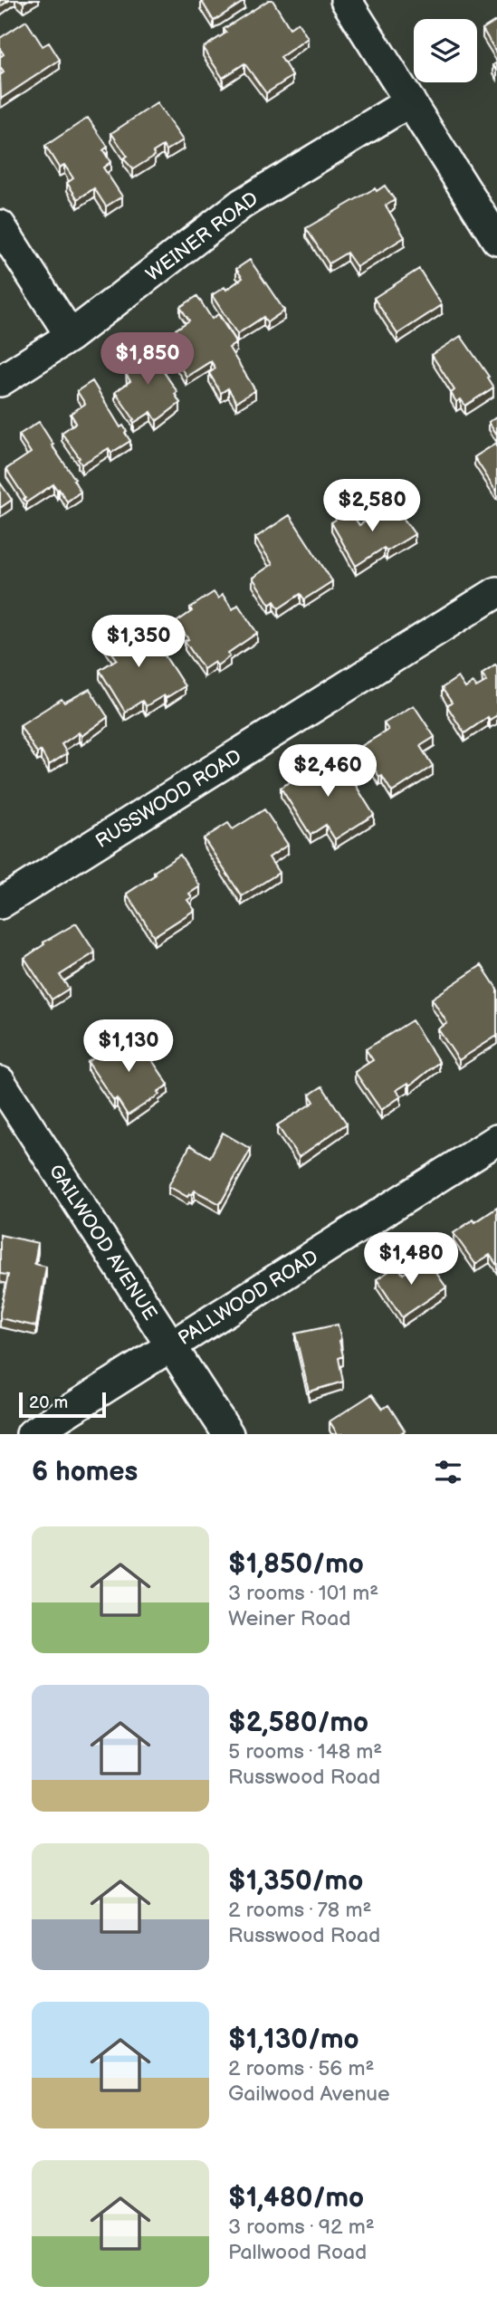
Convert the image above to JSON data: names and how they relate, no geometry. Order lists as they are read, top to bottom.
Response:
{
  "streets": {
    "street": [
      "WEINER ROAD",
      "RUSSWOOD ROAD",
      "GAILWOOD AVENUE",
      "PALLWOOD ROAD"
    ]
  },
  "crossings": [
    ["GAILWOOD AVENUE", "PALLWOOD ROAD"]
  ],
  "scale_bar": "20 m",
  "page": {
    "price": [
      "$1,850",
      "$2,580",
      "$1,350",
      "$2,460",
      "$1,130",
      "$1,480"
    ],
    "scale": "20 m",
    "heading": "6 homes",
    "list": [
      {
        "name": "$1,850/mo",
        "note": "3 rooms · 101 m² · Weiner Road"
      },
      {
        "name": "$2,580/mo",
        "note": "5 rooms · 148 m² · Russwood Road"
      },
      {
        "name": "$1,350/mo",
        "note": "2 rooms · 78 m² · Russwood Road"
      },
      {
        "name": "$1,130/mo",
        "note": "2 rooms · 56 m² · Gailwood Avenue"
      },
      {
        "name": "$1,480/mo",
        "note": "3 rooms · 92 m² · Pallwood Road"
      }
    ]
  }
}
